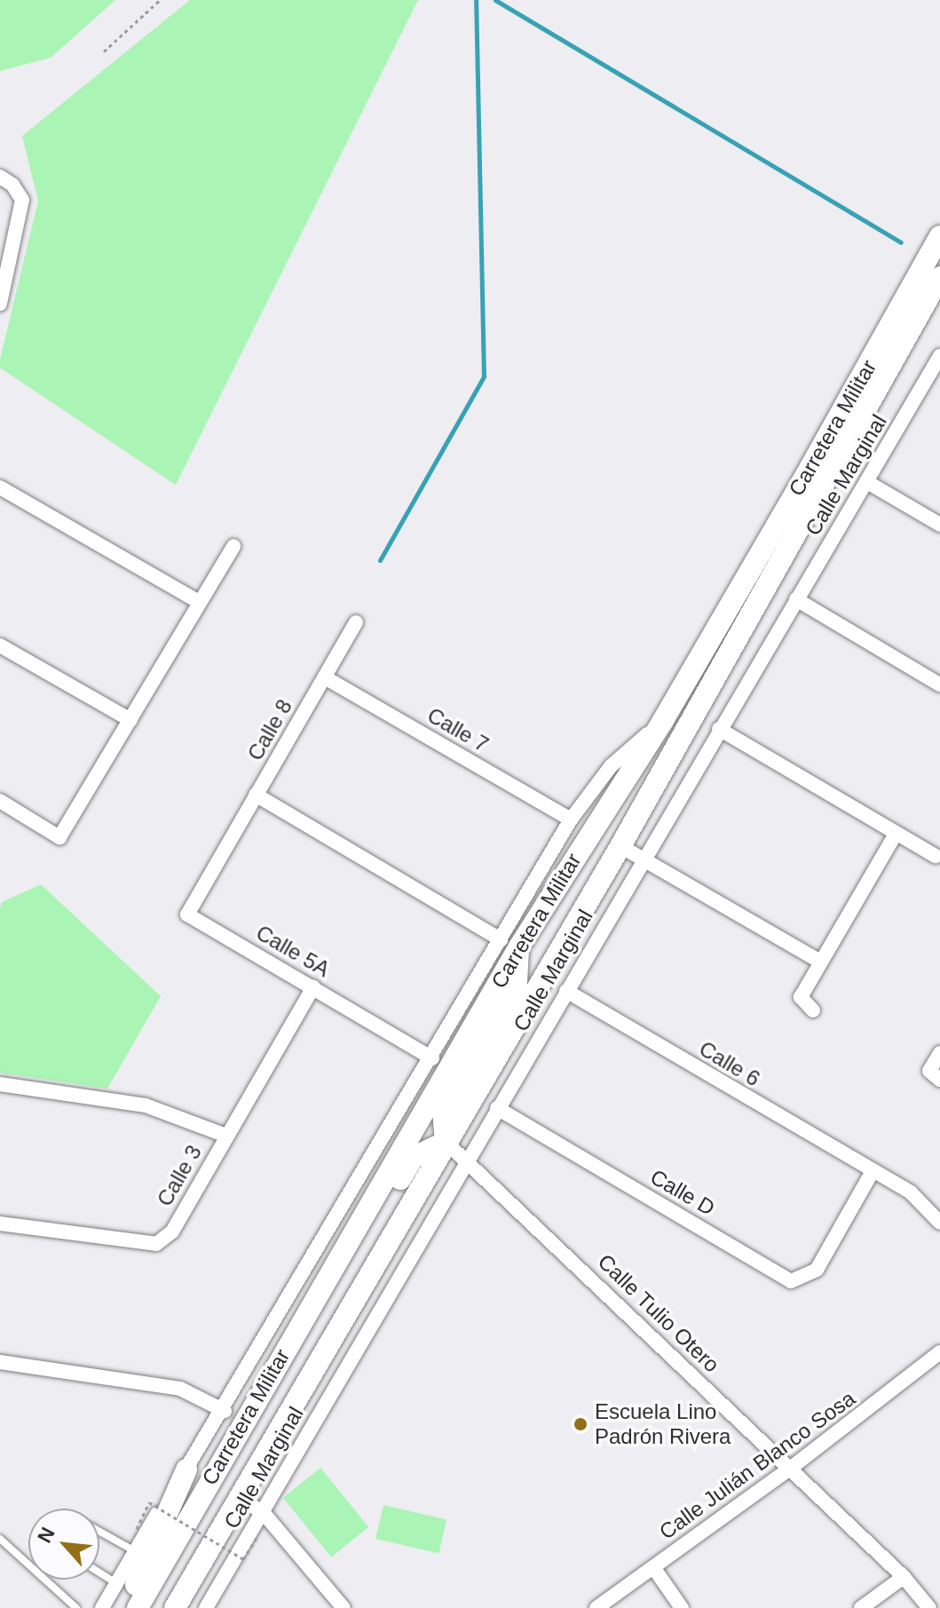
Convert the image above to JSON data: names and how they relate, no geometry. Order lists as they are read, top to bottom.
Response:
{
  "streets": {
    "main road": ["Carretera Militar"],
    "street": [
      "Calle Marginal",
      "Calle 8",
      "Calle 7",
      "Calle 5A",
      "Calle 6",
      "Calle 3",
      "Calle D",
      "Calle Tulio Otero",
      "Calle Julián Blanco Sosa"
    ]
  },
  "crossings": [
    ["Carretera Militar", "Calle Tulio Otero"],
    ["Calle Marginal", "Calle 6"],
    ["Calle Marginal", "Calle D"],
    ["Calle Marginal", "Calle Tulio Otero"],
    ["Calle 8", "Calle 7"],
    ["Calle 8", "Calle 5A"],
    ["Calle 5A", "Calle 3"],
    ["Calle 6", "Calle D"],
    ["Calle Tulio Otero", "Calle Julián Blanco Sosa"]
  ],
  "places": ["Escuela Lino Padrón Rivera"],
  "north": "top left"
}
